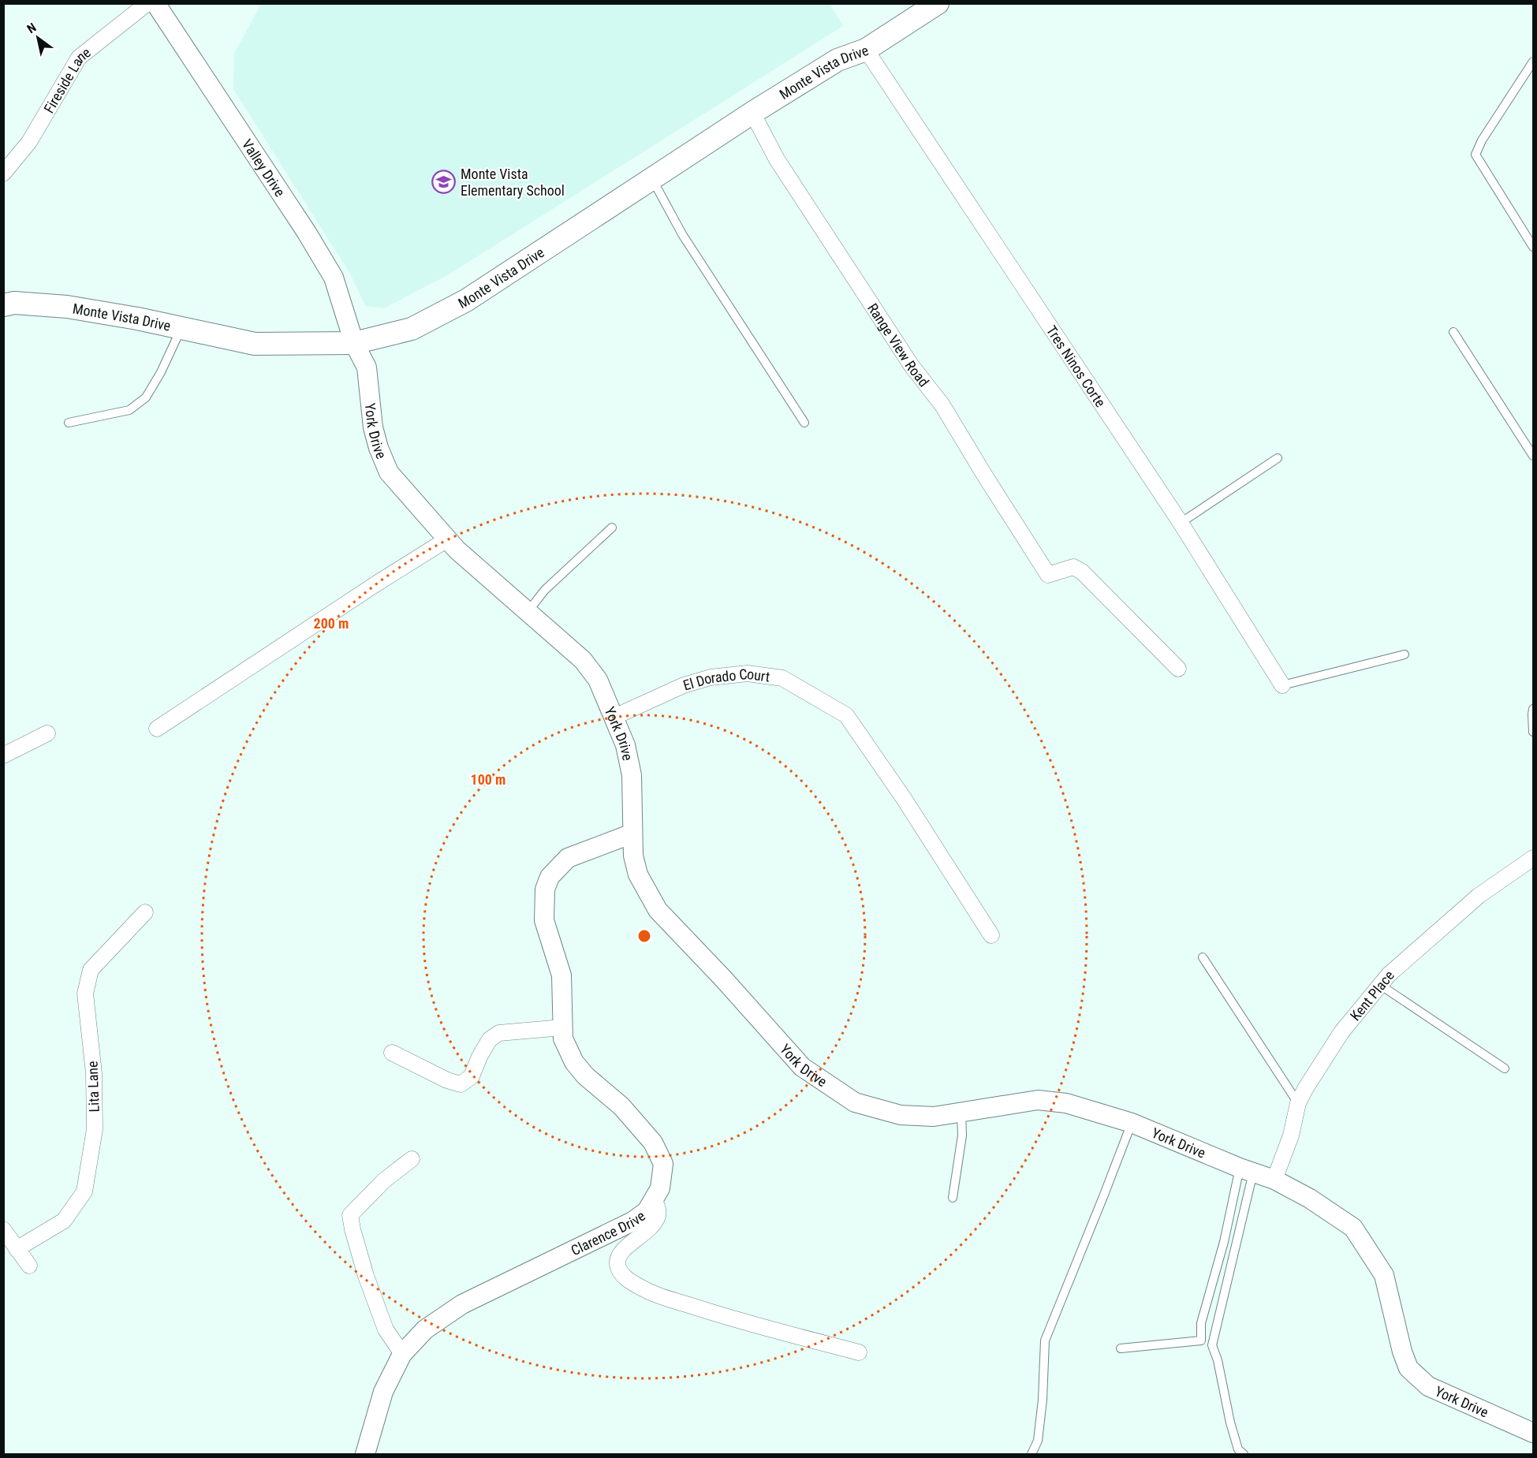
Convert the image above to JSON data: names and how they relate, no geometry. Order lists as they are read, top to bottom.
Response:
{
  "streets": {
    "main road": ["Monte Vista Drive"],
    "street": [
      "Fireside Lane",
      "Valley Drive",
      "Range View Road",
      "Tres Ninos Corte",
      "York Drive",
      "El Dorado Court",
      "Kent Place",
      "Lita Lane",
      "Clarence Drive"
    ]
  },
  "crossings": [
    ["Monte Vista Drive", "Valley Drive"],
    ["Monte Vista Drive", "Range View Road"],
    ["Monte Vista Drive", "Tres Ninos Corte"],
    ["Monte Vista Drive", "York Drive"],
    ["Valley Drive", "York Drive"],
    ["York Drive", "El Dorado Court"],
    ["York Drive", "Kent Place"],
    ["York Drive", "Clarence Drive"]
  ],
  "places": {
    "school or university": ["Monte Vista Elementary School"]
  },
  "north": "top left",
  "rings": ["200 m", "100 m"]
}
